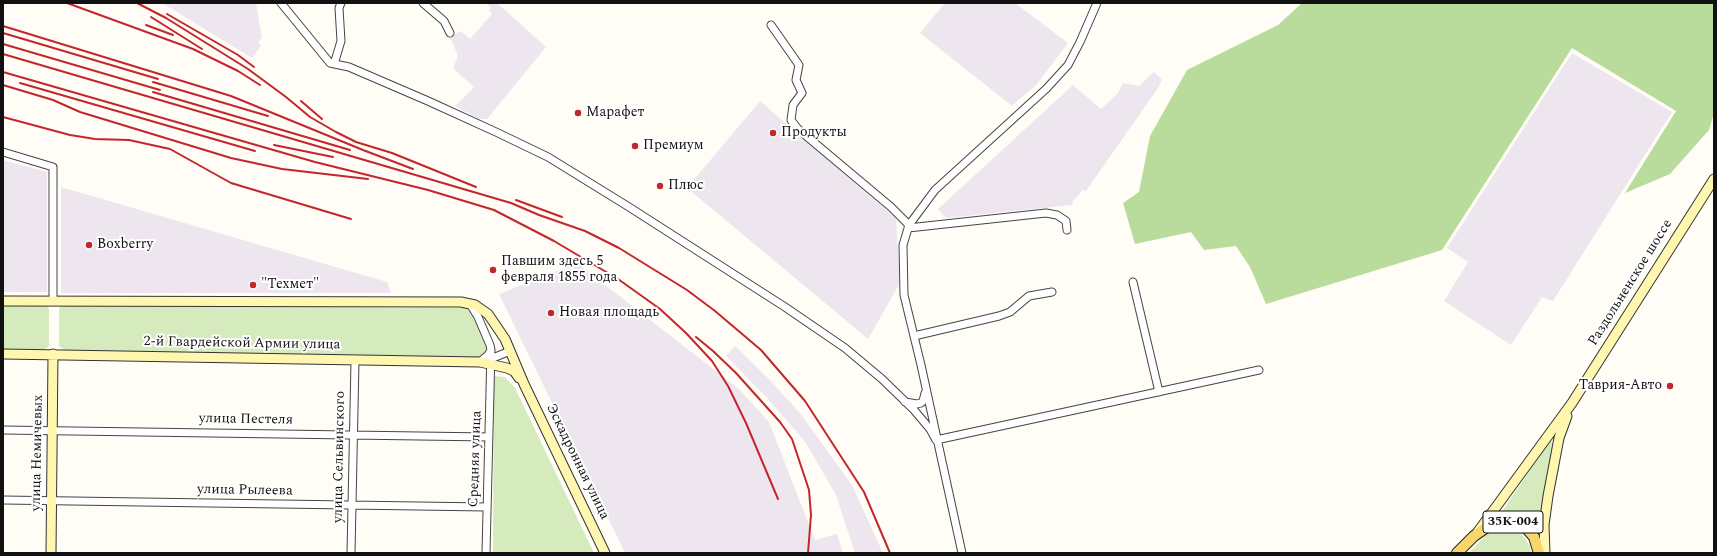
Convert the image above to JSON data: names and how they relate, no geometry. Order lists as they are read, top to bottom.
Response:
{
  "streets": {
    "main road": [
      "Раздольненское шоссе",
      "2-й Гвардейской Армии улица",
      "улица Немичевых",
      "Эскадронная улица",
      "35К-004"
    ],
    "street": [
      "улица Пестеля",
      "улица Сельвинского",
      "Средняя улица",
      "улица Рылеева"
    ]
  },
  "crossings": [
    ["2-й Гвардейской Армии улица", "улица Немичевых"],
    ["2-й Гвардейской Армии улица", "улица Сельвинского"],
    ["2-й Гвардейской Армии улица", "Средняя улица"],
    ["2-й Гвардейской Армии улица", "Эскадронная улица"],
    ["улица Пестеля", "улица Немичевых"],
    ["улица Пестеля", "улица Сельвинского"],
    ["улица Пестеля", "Средняя улица"],
    ["улица Немичевых", "улица Рылеева"],
    ["улица Сельвинского", "улица Рылеева"],
    ["Средняя улица", "улица Рылеева"]
  ],
  "places": [
    "Марафет",
    "Продукты",
    "Премиум",
    "Плюс",
    "Boxberry",
    "Павшим здесь 5 февраля 1855 года",
    "\"Техмет\"",
    "Новая площадь",
    "Таврия-Авто"
  ]
}
